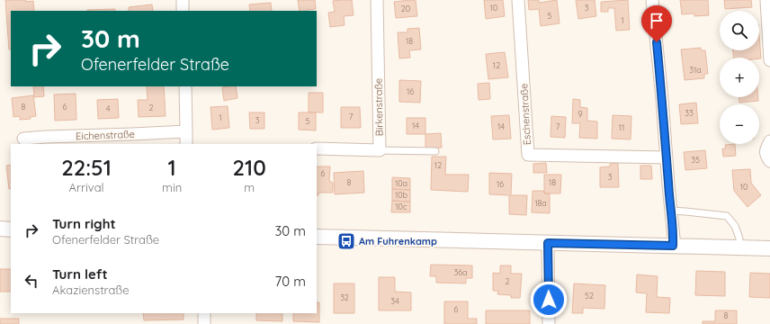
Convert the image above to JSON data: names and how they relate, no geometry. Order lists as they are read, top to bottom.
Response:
{
  "streets": {
    "street": ["Birkenstraße", "Eschenstraße", "Eichenstraße"]
  },
  "places": {
    "bus stop": ["Am Fuhrenkamp"]
  },
  "house_numbers": [
    "10",
    "3",
    "20",
    "5",
    "1",
    "18",
    "12",
    "31a",
    "16",
    "8",
    "6",
    "2",
    "4",
    "33",
    "9",
    "7",
    "1",
    "3",
    "5",
    "14",
    "14",
    "7",
    "11",
    "35",
    "12",
    "6",
    "3",
    "8",
    "18",
    "10a",
    "16",
    "10",
    "10b",
    "18a",
    "10c",
    "36a",
    "2",
    "52",
    "32",
    "34",
    "6",
    "8"
  ],
  "page": {
    "map_buttons": ["+", "−"],
    "turn": ["30 m", "Ofenerfelder Straße"],
    "eta": [
      "22:51",
      "Arrival",
      "1",
      "min",
      "210",
      "m"
    ],
    "list": [
      {
        "name": "Turn right",
        "note": "Ofenerfelder Straße",
        "value": "30 m"
      },
      {
        "name": "Turn left",
        "note": "Akazienstraße",
        "value": "70 m"
      }
    ]
  }
}
